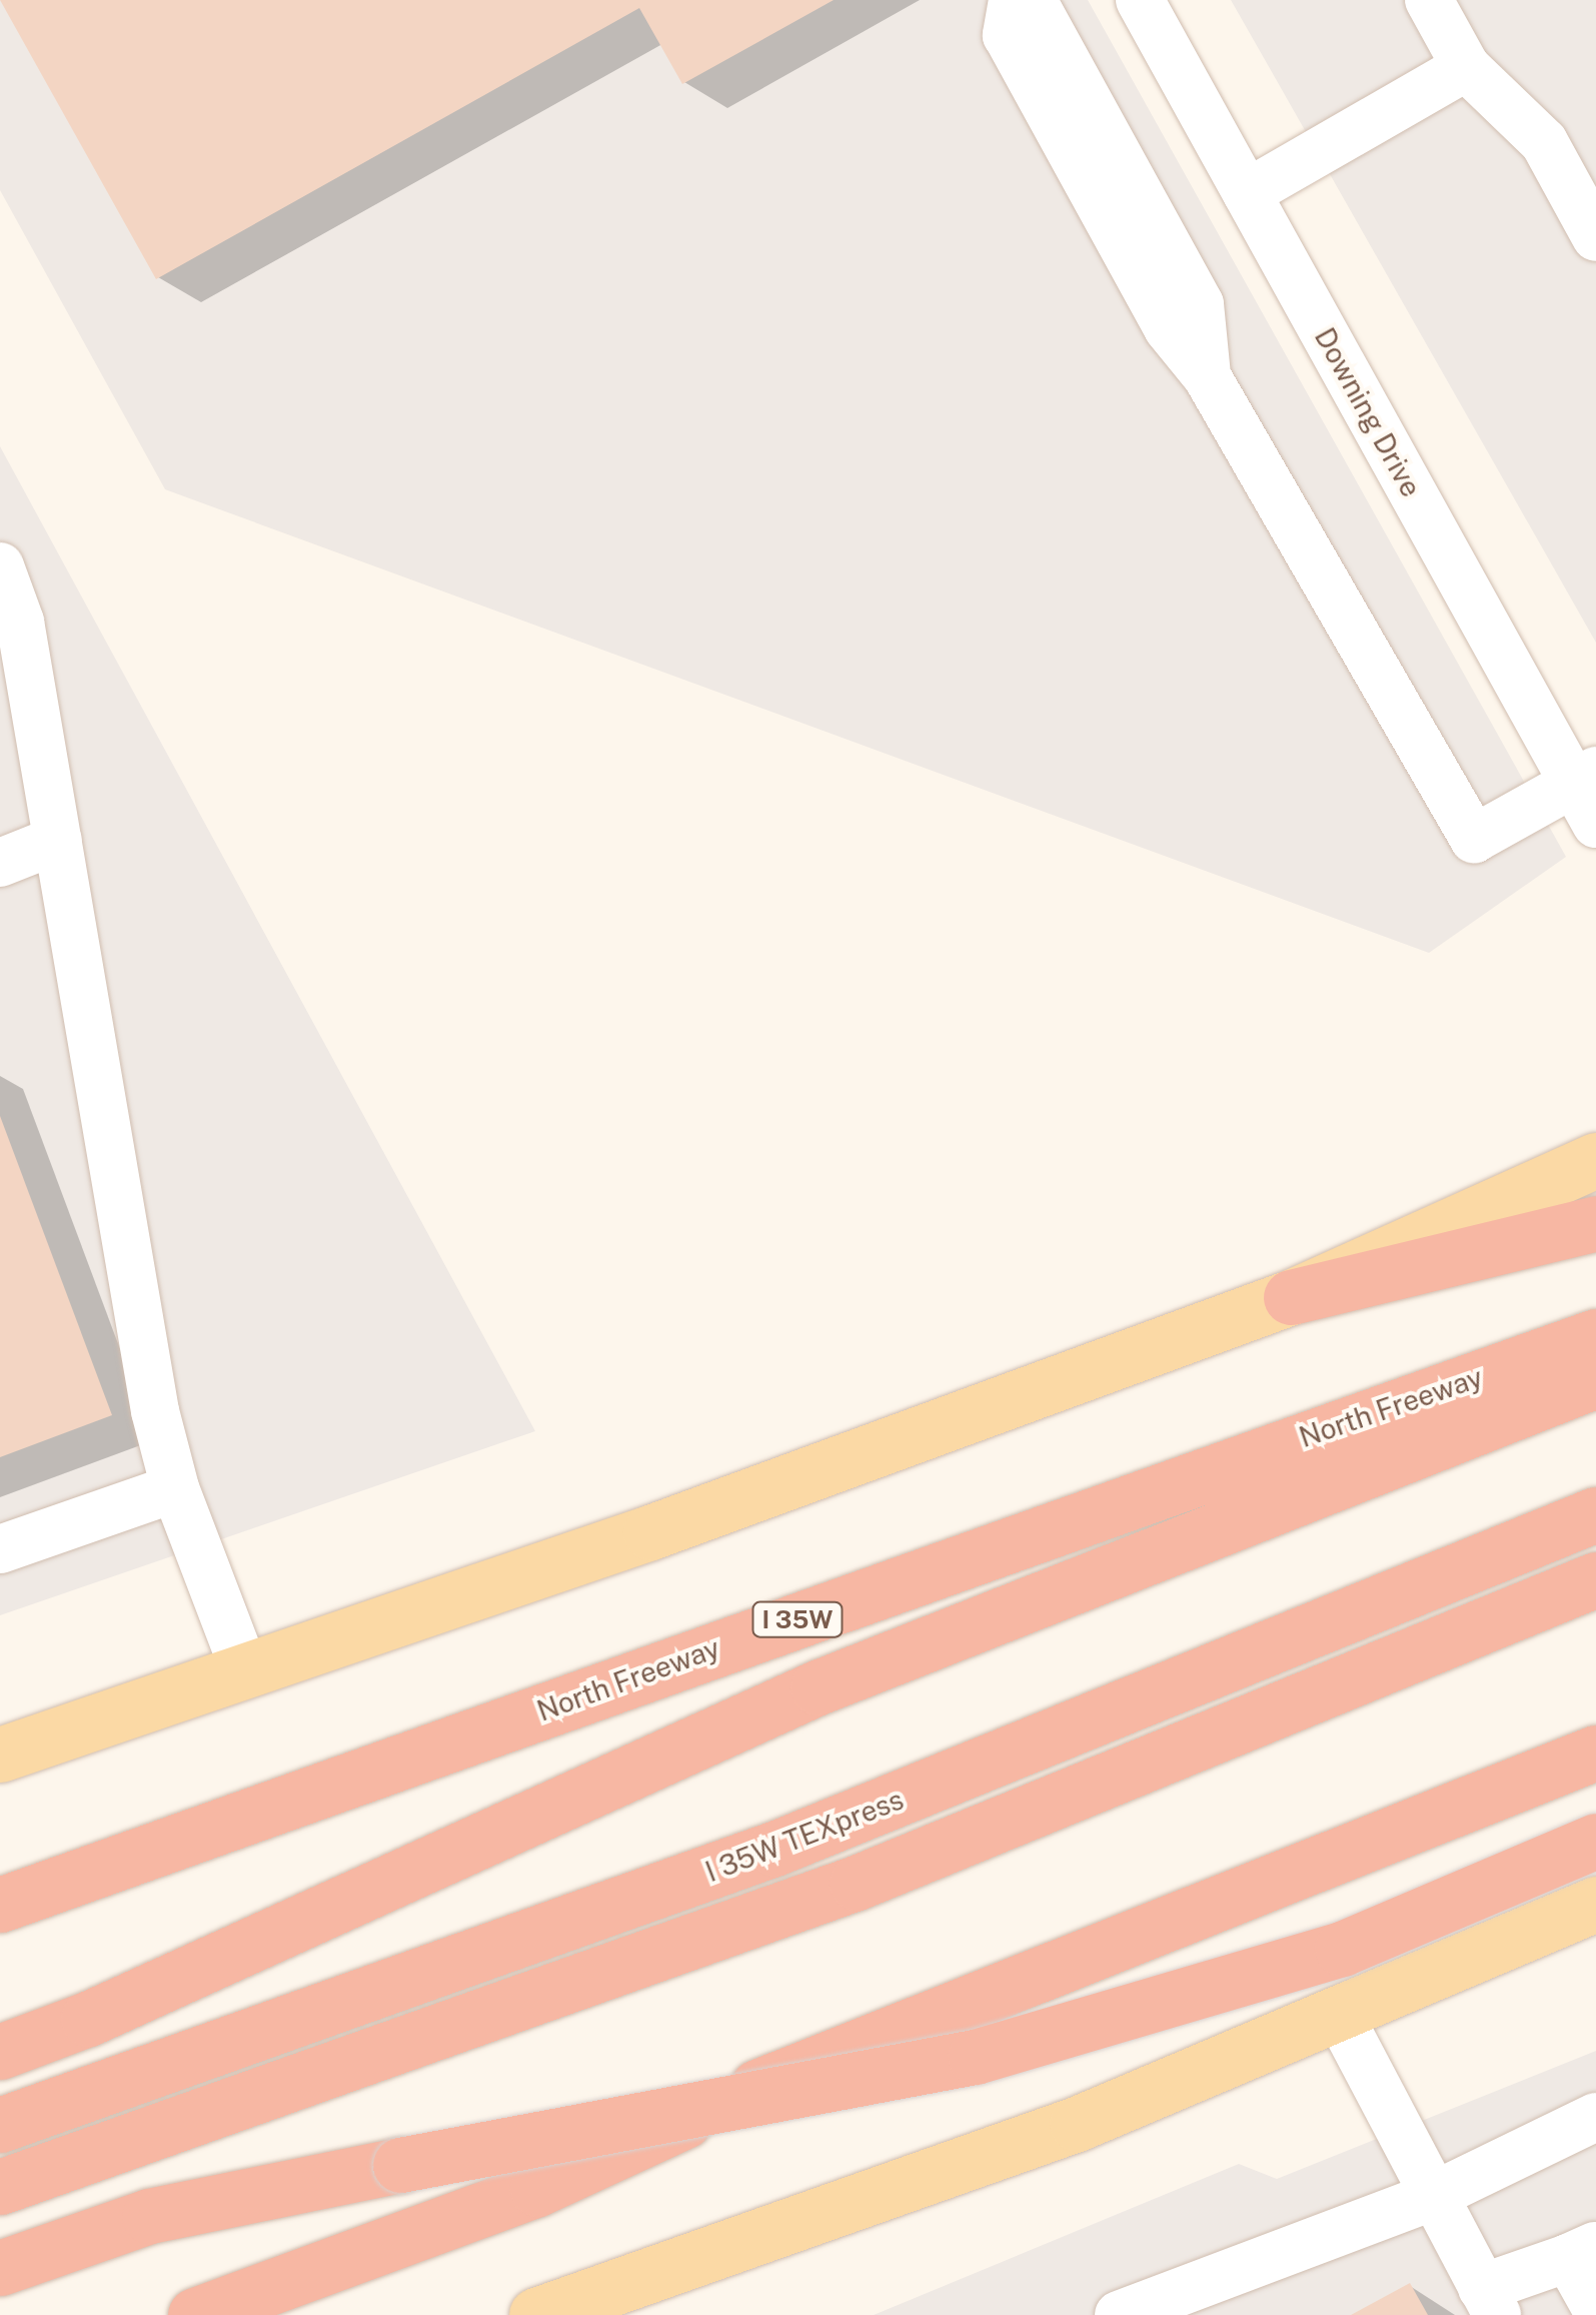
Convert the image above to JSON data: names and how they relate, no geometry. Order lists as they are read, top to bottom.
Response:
{
  "streets": {
    "highway": ["North Freeway", "I 35W", "I 35W TEXpress"],
    "street": ["Downing Drive"]
  }
}
